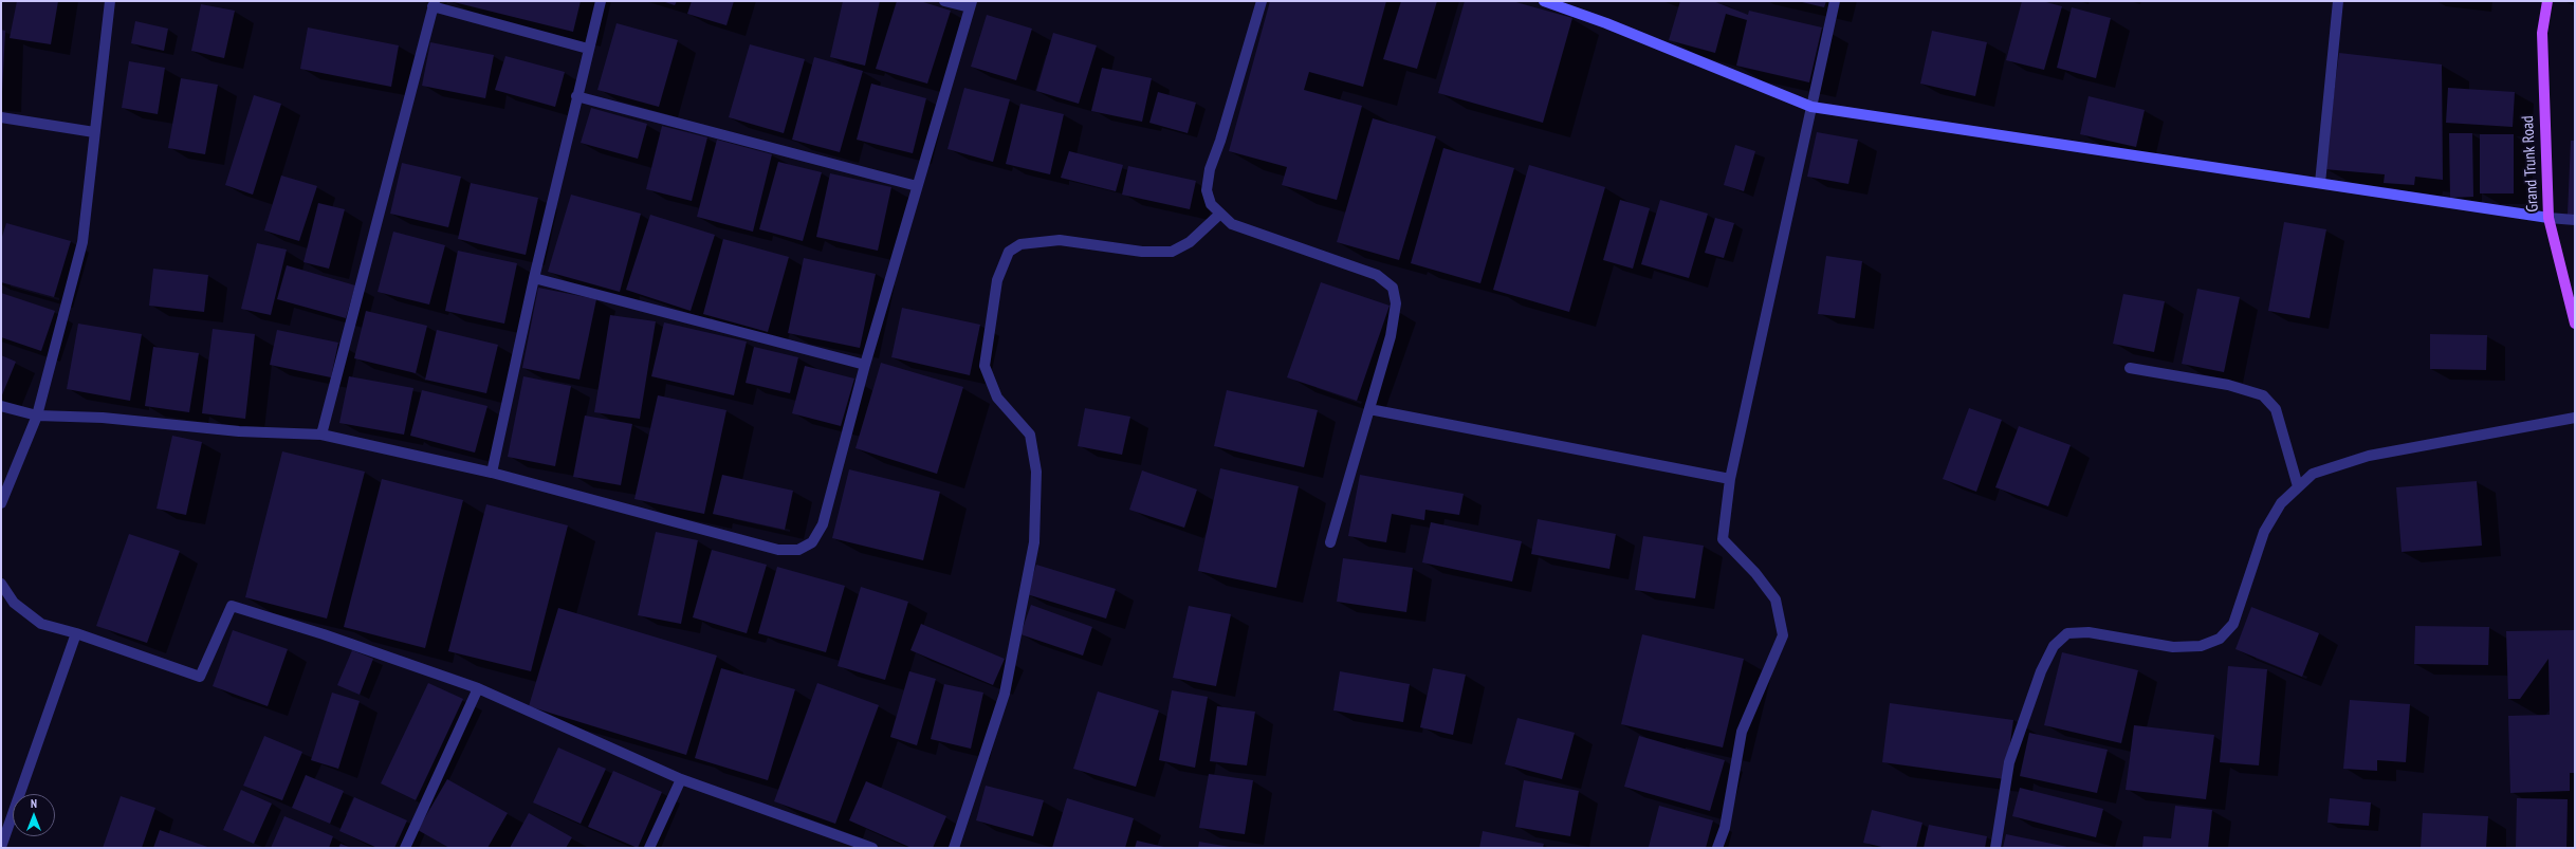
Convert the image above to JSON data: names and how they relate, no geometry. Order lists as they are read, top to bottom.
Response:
{
  "streets": {
    "main road": ["Grand Trunk Road"]
  },
  "north": "top"
}
